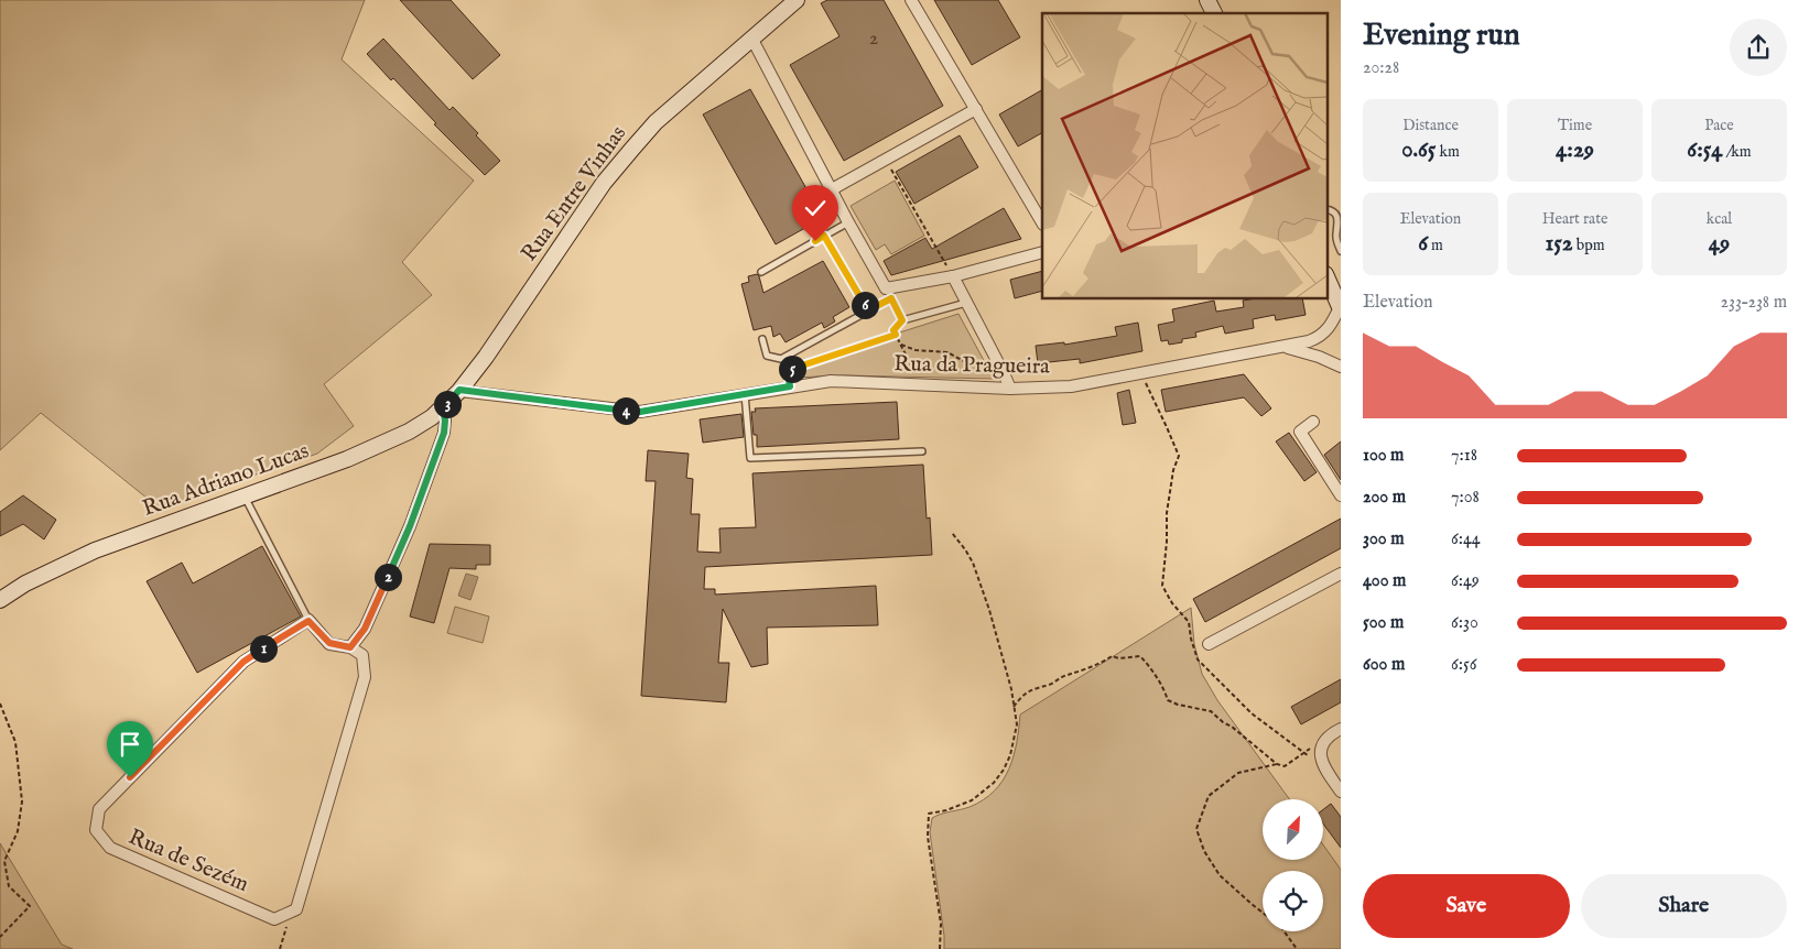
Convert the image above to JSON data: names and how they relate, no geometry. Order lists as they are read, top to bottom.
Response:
{
  "streets": {
    "street": [
      "Rua Entre Vinhas",
      "Rua da Pragueira",
      "Rua Adriano Lucas",
      "Rua de Sezém"
    ]
  },
  "crossings": [
    ["Rua Entre Vinhas", "Rua da Pragueira"],
    ["Rua Entre Vinhas", "Rua Adriano Lucas"],
    ["Rua da Pragueira", "Rua Adriano Lucas"]
  ],
  "house_numbers": ["2"],
  "north": "top right",
  "page": {
    "heading": ["Evening run", "20:28"],
    "stats": [
      ["Distance", "0.65 km"],
      ["Time", "4:29"],
      ["Pace", "6:54 /km"],
      ["Elevation", "6 m"],
      ["Heart rate", "152 bpm"],
      ["kcal", "49"]
    ],
    "chart": ["Elevation", "233–238 m"],
    "pins": [
      "6",
      "5",
      "3",
      "4",
      "2",
      "1"
    ],
    "list": [
      {
        "name": "100 m",
        "note": "7:18"
      },
      {
        "name": "200 m",
        "note": "7:08"
      },
      {
        "name": "300 m",
        "note": "6:44"
      },
      {
        "name": "400 m",
        "note": "6:49"
      },
      {
        "name": "500 m",
        "note": "6:30"
      },
      {
        "name": "600 m",
        "note": "6:56"
      }
    ],
    "buttons": ["Save", "Share"]
  }
}
